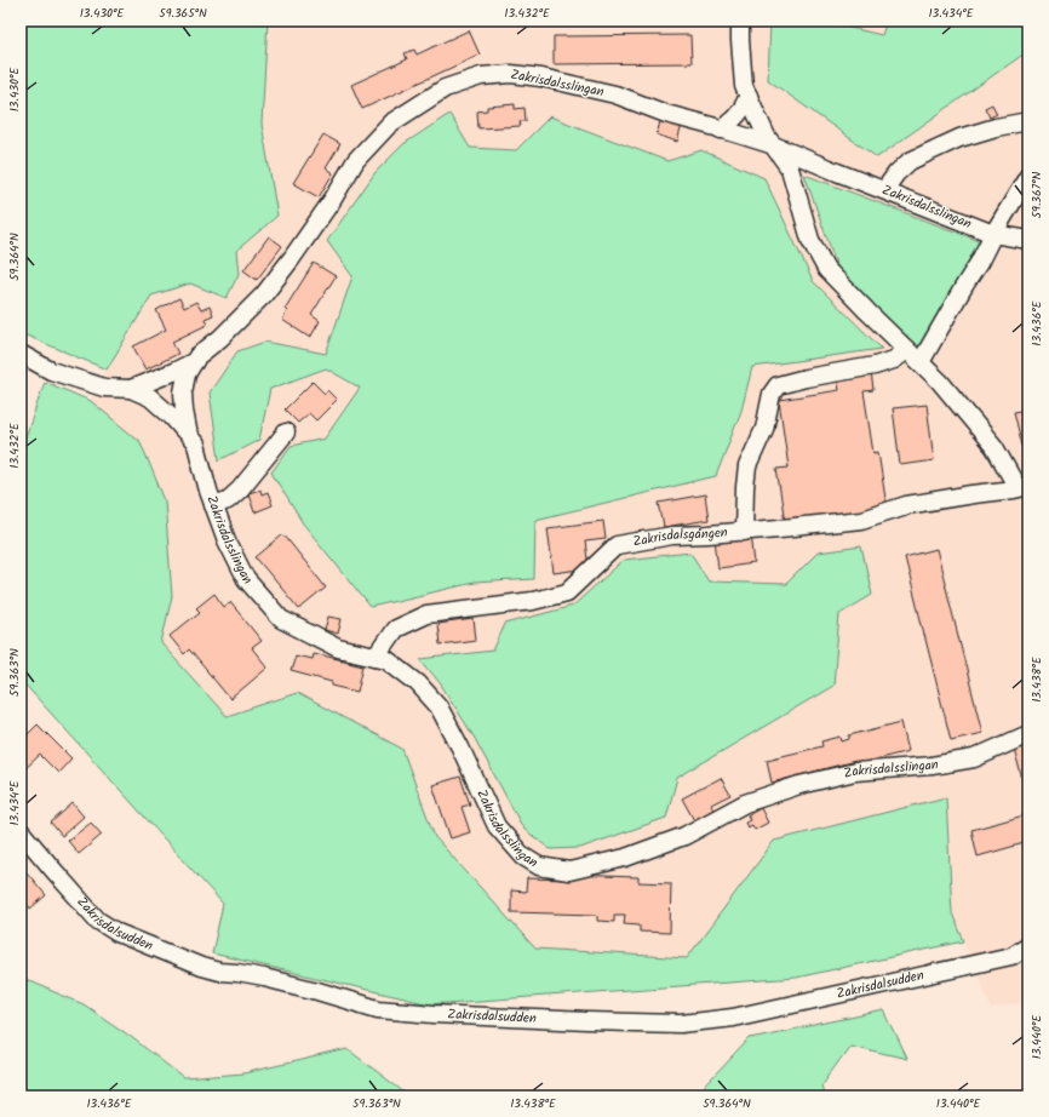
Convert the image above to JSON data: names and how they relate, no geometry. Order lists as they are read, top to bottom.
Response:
{
  "streets": {
    "street": ["Zakrisdalsslingan", "Zakrisdalsgången", "Zakrisdalsudden"]
  },
  "crossings": [
    ["Zakrisdalsslingan", "Zakrisdalsgången"]
  ],
  "coordinates": [
    "13.430°E",
    "59.365°N",
    "13.432°E",
    "13.434°E",
    "59.367°N",
    "59.364°N",
    "13.436°E",
    "59.363°N",
    "13.438°E",
    "13.440°E"
  ]
}
